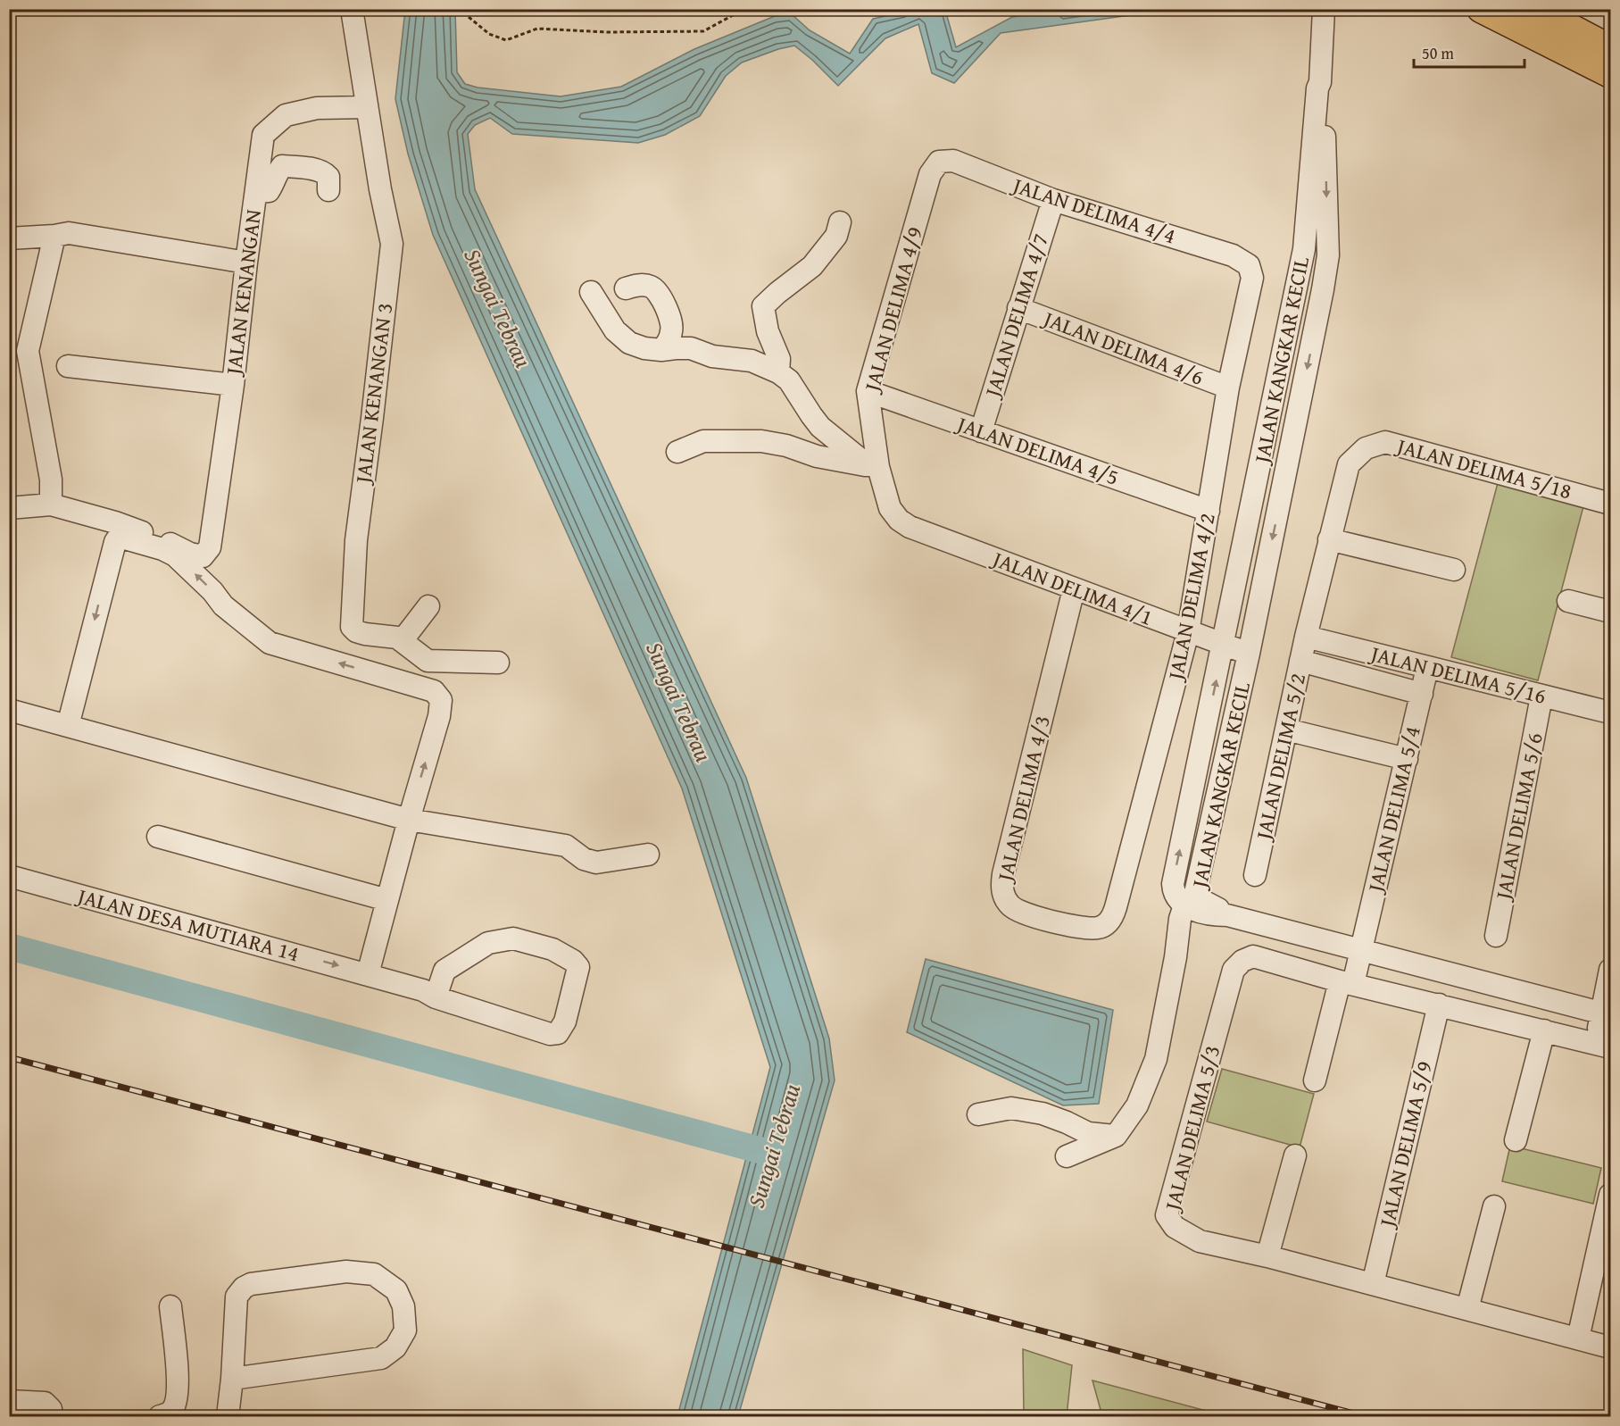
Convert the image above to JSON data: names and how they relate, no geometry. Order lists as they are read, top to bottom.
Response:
{
  "streets": {
    "street": [
      "JALAN DELIMA 4/4",
      "JALAN KENANGAN",
      "JALAN DELIMA 4/9",
      "JALAN DELIMA 4/7",
      "JALAN DELIMA 4/6",
      "JALAN KANGKAR KECIL",
      "JALAN KENANGAN 3",
      "JALAN DELIMA 4/5",
      "JALAN DELIMA 5/18",
      "JALAN DELIMA 4/1",
      "JALAN DELIMA 4/2",
      "JALAN DELIMA 5/16",
      "JALAN DELIMA 5/2",
      "JALAN DELIMA 4/3",
      "JALAN DELIMA 5/4",
      "JALAN DELIMA 5/6",
      "JALAN DESA MUTIARA 14",
      "JALAN DELIMA 5/3",
      "JALAN DELIMA 5/9"
    ]
  },
  "crossings": [
    ["JALAN DELIMA 4/4", "JALAN DELIMA 4/9"],
    ["JALAN DELIMA 4/4", "JALAN DELIMA 4/7"],
    ["JALAN DELIMA 4/4", "JALAN DELIMA 4/2"],
    ["JALAN KENANGAN", "JALAN KENANGAN 3"],
    ["JALAN DELIMA 4/9", "JALAN DELIMA 4/5"],
    ["JALAN DELIMA 4/9", "JALAN DELIMA 4/1"],
    ["JALAN DELIMA 4/7", "JALAN DELIMA 4/6"],
    ["JALAN DELIMA 4/7", "JALAN DELIMA 4/5"],
    ["JALAN DELIMA 4/6", "JALAN DELIMA 4/2"],
    ["JALAN KANGKAR KECIL", "JALAN DELIMA 4/1"],
    ["JALAN DELIMA 4/5", "JALAN DELIMA 4/2"],
    ["JALAN DELIMA 5/18", "JALAN DELIMA 5/16"],
    ["JALAN DELIMA 5/18", "JALAN DELIMA 5/2"],
    ["JALAN DELIMA 4/1", "JALAN DELIMA 4/2"],
    ["JALAN DELIMA 4/1", "JALAN DELIMA 4/3"],
    ["JALAN DELIMA 4/2", "JALAN DELIMA 4/3"],
    ["JALAN DELIMA 5/16", "JALAN DELIMA 5/2"],
    ["JALAN DELIMA 5/16", "JALAN DELIMA 5/4"],
    ["JALAN DELIMA 5/16", "JALAN DELIMA 5/6"],
    ["JALAN DELIMA 5/4", "JALAN DELIMA 5/3"],
    ["JALAN DELIMA 5/3", "JALAN DELIMA 5/9"]
  ],
  "water": ["Sungai Tebrau"],
  "scale_bar": "50 m"
}
